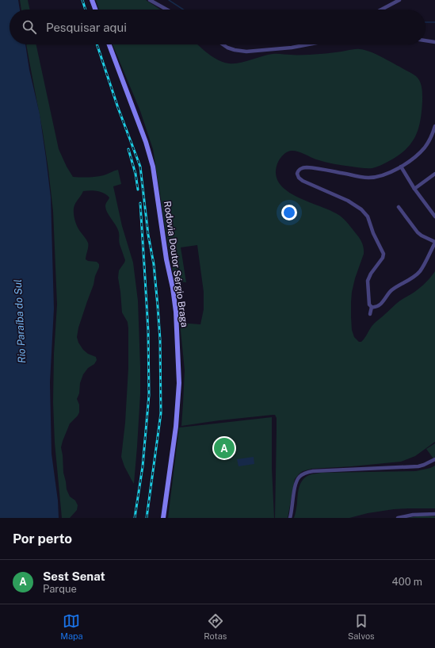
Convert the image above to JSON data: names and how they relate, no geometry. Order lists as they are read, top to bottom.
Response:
{
  "streets": {
    "main road": ["Rodovia Doutor Sérgio Braga"]
  },
  "water": ["Rio Paraíba do Sul"],
  "page": {
    "search": "Pesquisar aqui",
    "pins": "A",
    "heading": "Por perto",
    "list": [
      {
        "mark": "A",
        "name": "Sest Senat",
        "note": "Parque",
        "value": "400 m"
      }
    ],
    "nav": ["Mapa", "Rotas", "Salvos"]
  }
}
